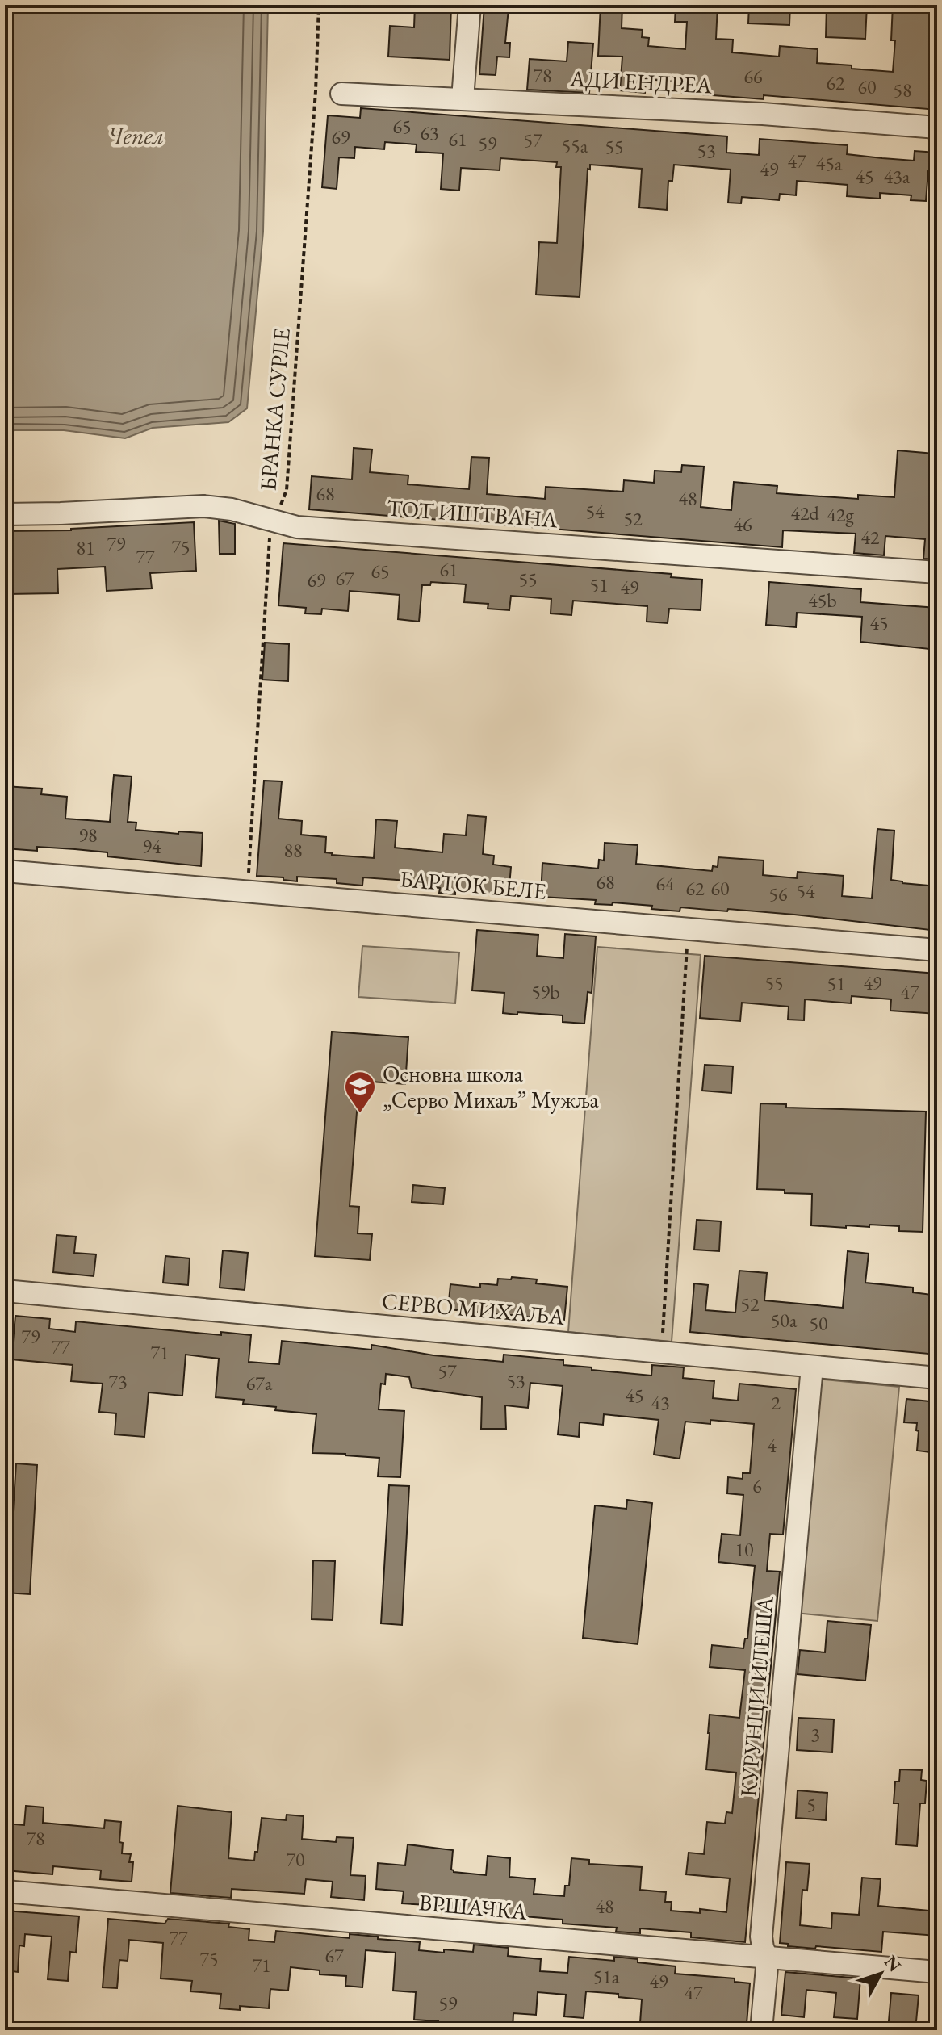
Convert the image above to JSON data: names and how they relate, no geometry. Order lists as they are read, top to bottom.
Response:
{
  "streets": {
    "street": [
      "АДИ ЕНДРЕА",
      "ТОТ ИШТВАНА",
      "БАРТОК БЕЛЕ",
      "СЕРВО МИХАЉА",
      "КУРУНЦИ ИЛЕША",
      "ВРШАЧКА"
    ],
    "path": ["БРАНКА СУРЛЕ"]
  },
  "crossings": [
    ["БРАНКА СУРЛЕ", "ТОТ ИШТВАНА"],
    ["БРАНКА СУРЛЕ", "БАРТОК БЕЛЕ"],
    ["СЕРВО МИХАЉА", "КУРУНЦИ ИЛЕША"],
    ["КУРУНЦИ ИЛЕША", "ВРШАЧКА"]
  ],
  "water": ["Чепел"],
  "places": {
    "school or university": ["Основна школа „Серво Михаљ” Мужља"]
  },
  "house_numbers": [
    "78",
    "66",
    "62",
    "60",
    "58",
    "65",
    "63",
    "69",
    "61",
    "57",
    "59",
    "55a",
    "55",
    "53",
    "47",
    "45a",
    "49",
    "45",
    "43a",
    "68",
    "48",
    "54",
    "42d",
    "42g",
    "52",
    "46",
    "42",
    "79",
    "75",
    "81",
    "77",
    "61",
    "65",
    "67",
    "55",
    "69",
    "51",
    "49",
    "45b",
    "45",
    "98",
    "94",
    "88",
    "68",
    "64",
    "62",
    "60",
    "54",
    "56",
    "55",
    "49",
    "51",
    "59b",
    "47",
    "52",
    "50a",
    "50",
    "79",
    "77",
    "71",
    "57",
    "53",
    "73",
    "67a",
    "45",
    "43",
    "2",
    "4",
    "6",
    "10",
    "3",
    "5",
    "78",
    "70",
    "48",
    "77",
    "67",
    "75",
    "71",
    "51a",
    "49",
    "47",
    "59"
  ],
  "north": "top right"
}
